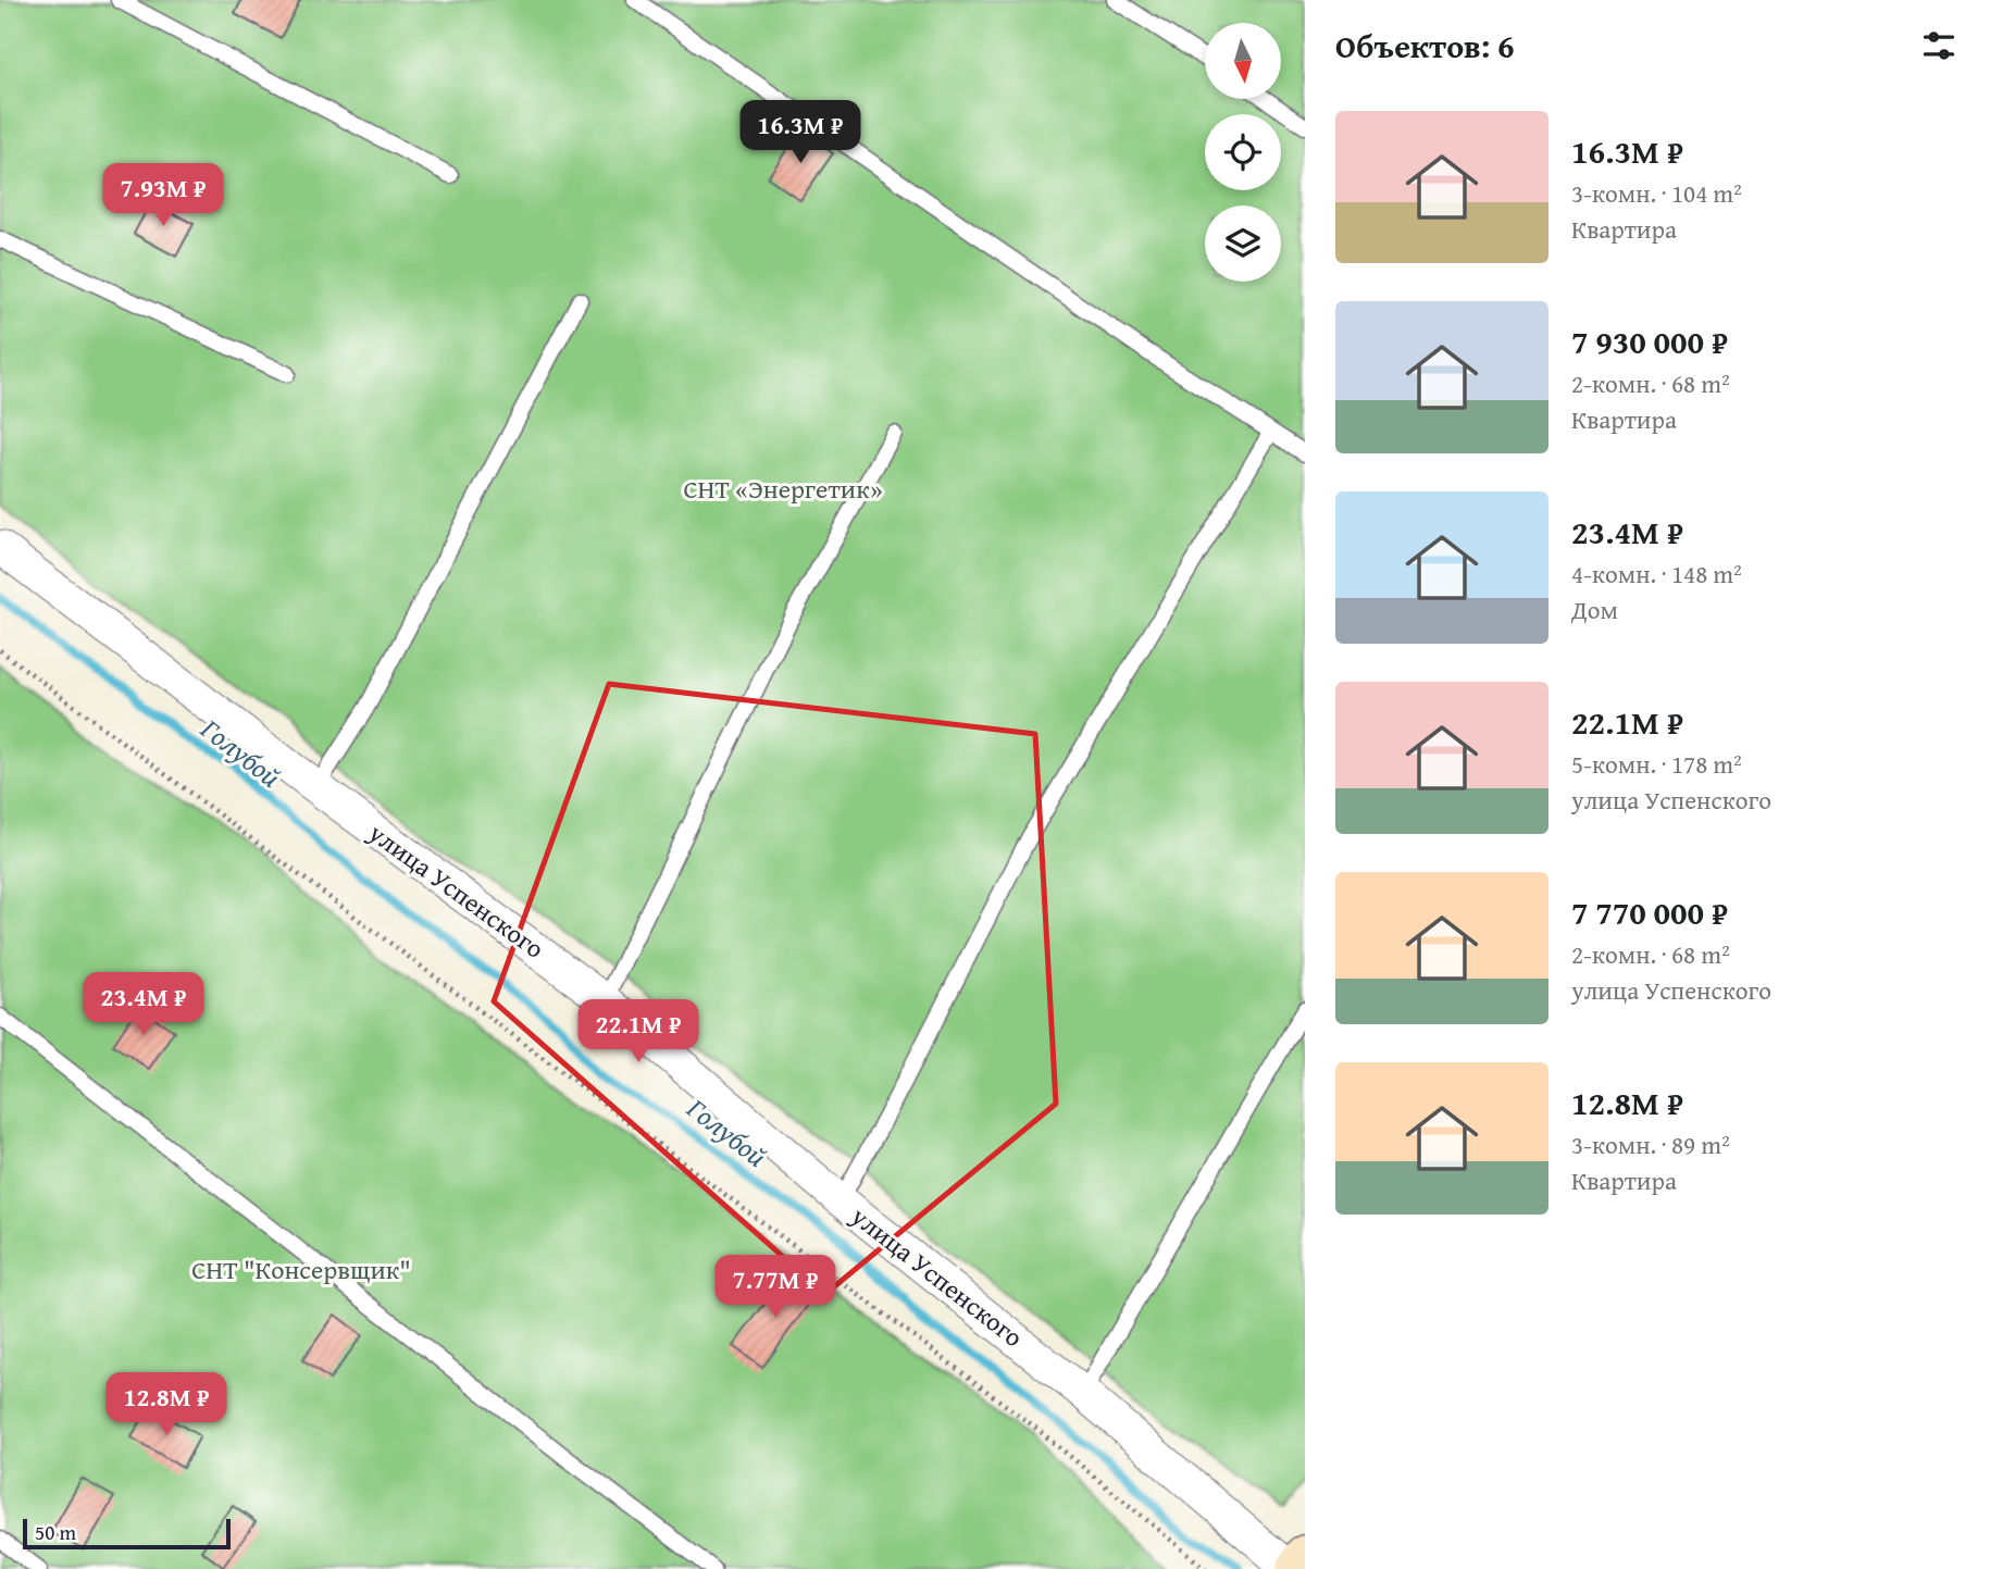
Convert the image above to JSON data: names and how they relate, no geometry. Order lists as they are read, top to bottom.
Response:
{
  "streets": {
    "street": ["улица Успенского"]
  },
  "water": ["Голубой"],
  "parks": ["СНТ «Энергетик»", "СНТ \"Консервщик\""],
  "scale_bar": "50 m",
  "north": "bottom",
  "page": {
    "heading": "Объектов: 6",
    "list": [
      {
        "name": "16.3M ₽",
        "note": "3-комн. · 104 m² · Квартира"
      },
      {
        "name": "7 930 000 ₽",
        "note": "2-комн. · 68 m² · Квартира"
      },
      {
        "name": "23.4M ₽",
        "note": "4-комн. · 148 m² · Дом"
      },
      {
        "name": "22.1M ₽",
        "note": "5-комн. · 178 m² · улица Успенского"
      },
      {
        "name": "7 770 000 ₽",
        "note": "2-комн. · 68 m² · улица Успенского"
      },
      {
        "name": "12.8M ₽",
        "note": "3-комн. · 89 m² · Квартира"
      }
    ],
    "price": [
      "16.3M ₽",
      "7.93M ₽",
      "23.4M ₽",
      "22.1M ₽",
      "7.77M ₽",
      "12.8M ₽"
    ],
    "scale": "50 m"
  }
}
